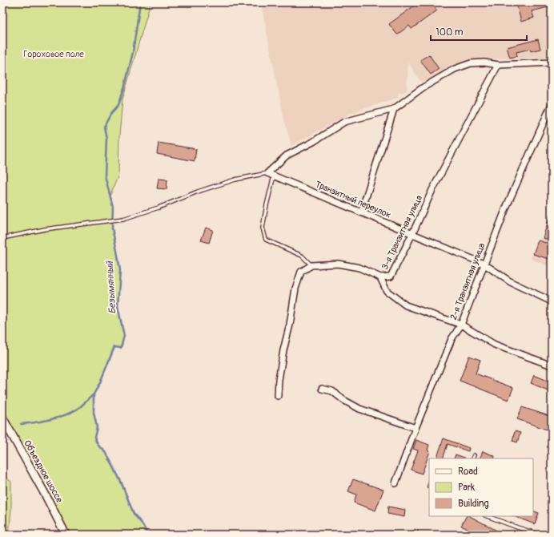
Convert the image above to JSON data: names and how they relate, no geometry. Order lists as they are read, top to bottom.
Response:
{
  "streets": {
    "street": [
      "Транзитный переулок",
      "3-я Транзитная улица",
      "2-я Транзитная улица",
      "Объездное шоссе"
    ]
  },
  "crossings": [
    ["Транзитный переулок", "3-я Транзитная улица"],
    ["Транзитный переулок", "2-я Транзитная улица"]
  ],
  "water": ["Безымянный"],
  "parks": ["Гороховое поле"],
  "legend": ["Road", "Park", "Building"],
  "scale_bar": "100 m"
}
